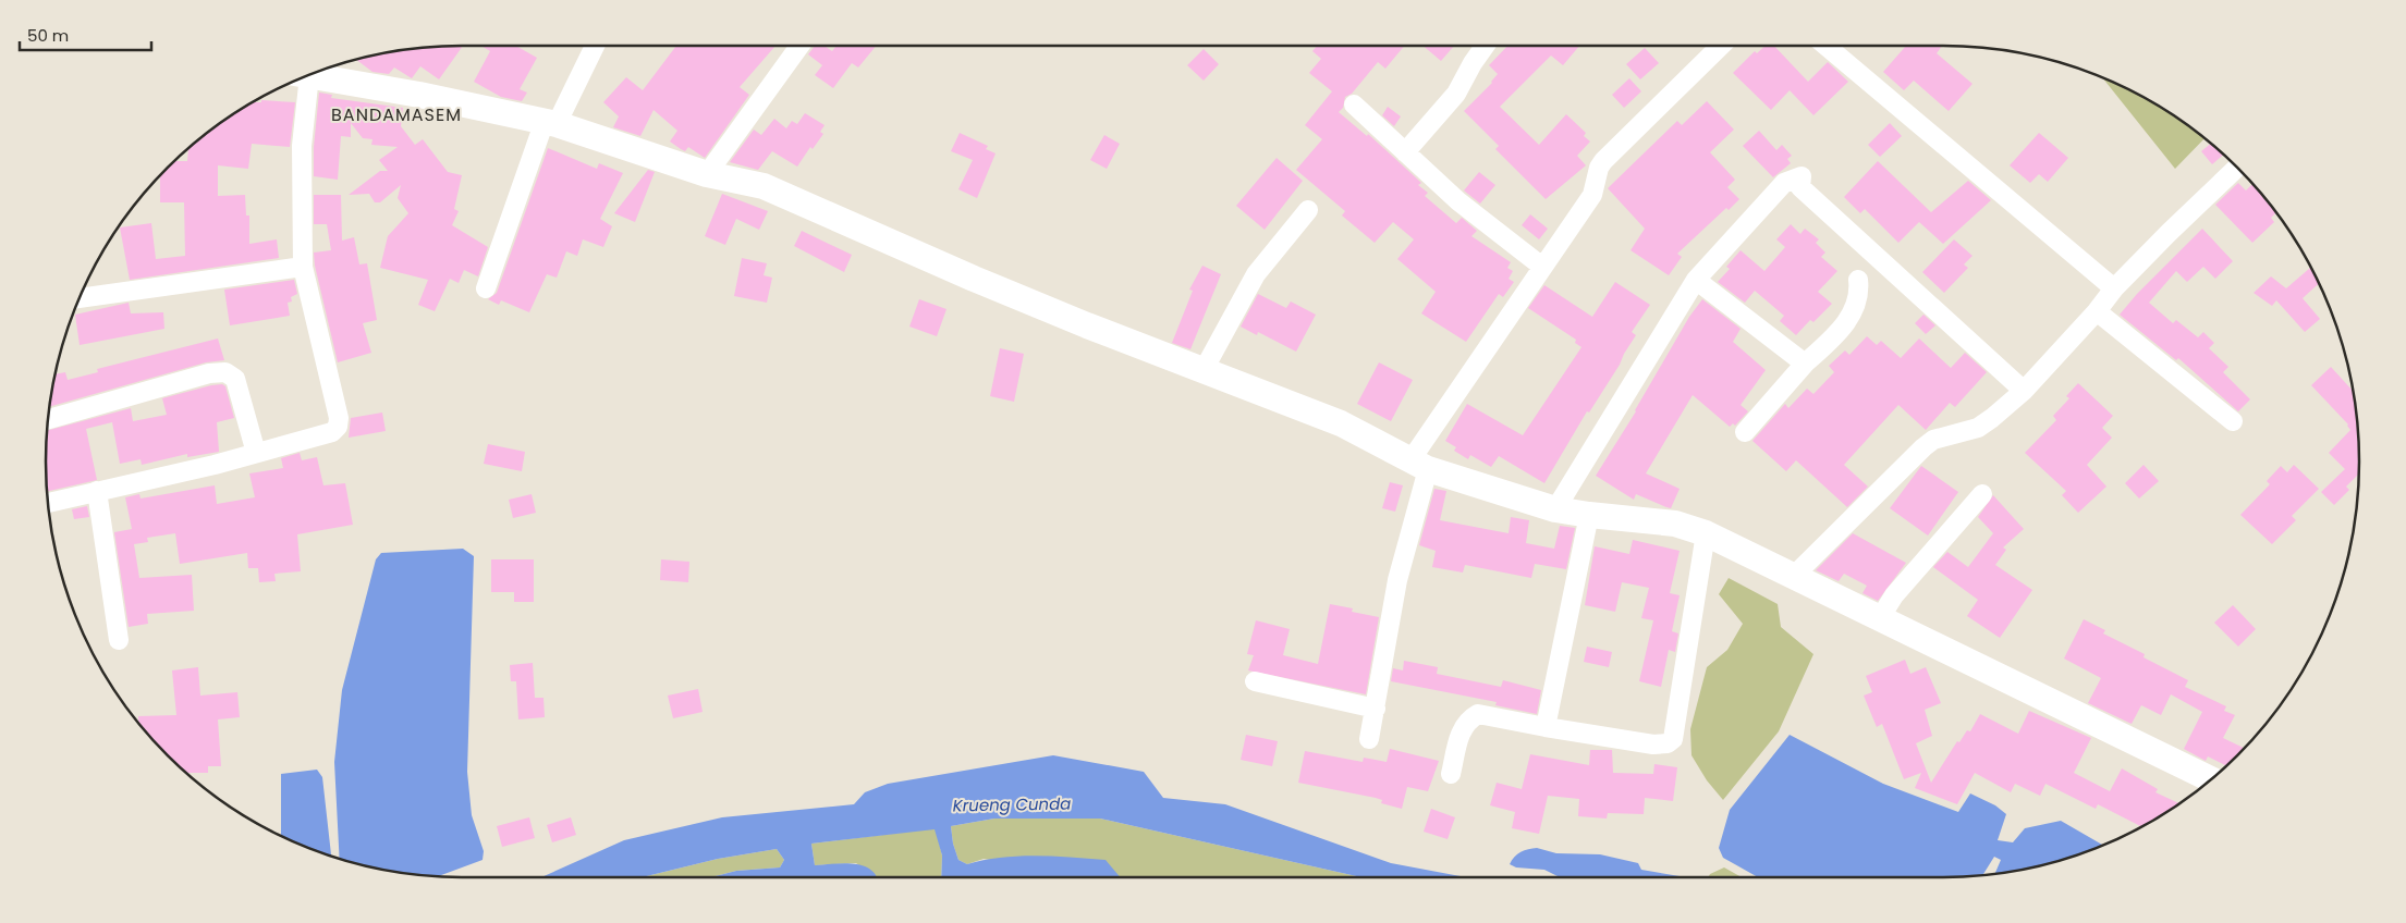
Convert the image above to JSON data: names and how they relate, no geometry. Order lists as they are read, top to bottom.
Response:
{
  "districts": ["BANDAMASEM"],
  "water": ["Krueng Cunda"],
  "scale_bar": "50 m"
}
